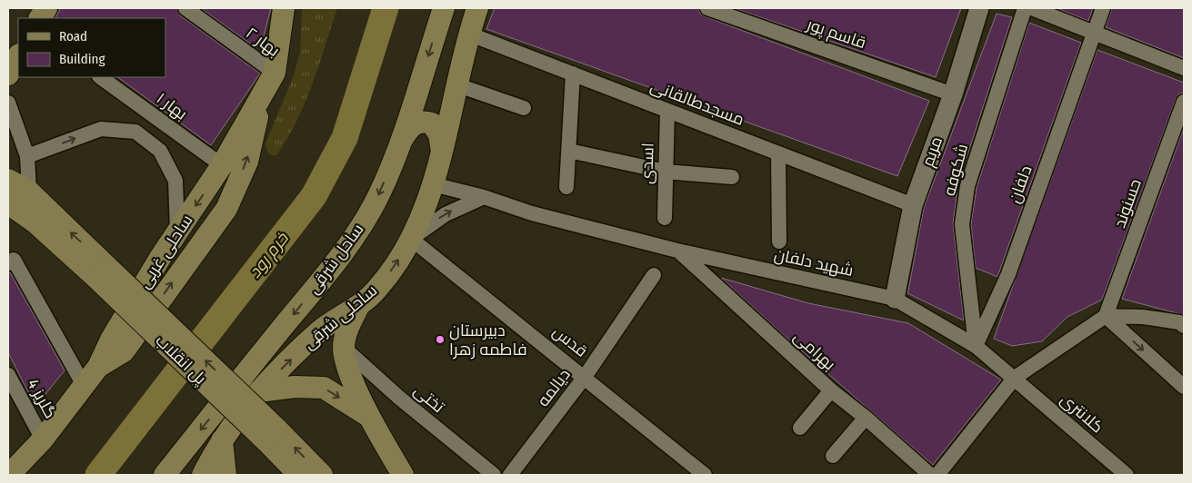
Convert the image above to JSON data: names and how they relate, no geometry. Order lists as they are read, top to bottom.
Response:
{
  "streets": {
    "main road": [
      "ساحلی غربی",
      "ساحل شرقی",
      "ساحلی شرقی",
      "پل انقلاب"
    ],
    "street": [
      "قاسم پور",
      "بهار ۲",
      "مسجدطالقانی",
      "بهار ۱",
      "مریم",
      "اسدی",
      "شکوفه",
      "دلفان",
      "حسنوند",
      "شهید دلفان",
      "قدس",
      "بهرامی",
      "دیالمه",
      "گلریز 4",
      "تختی",
      "کلانتری"
    ]
  },
  "crossings": [
    ["قاسم پور", "مریم"],
    ["بهار ۲", "ساحلی غربی"],
    ["مسجدطالقانی", "مریم"],
    ["مسجدطالقانی", "اسدی"],
    ["مسجدطالقانی", "ساحلی شرقی"],
    ["بهار ۱", "ساحلی غربی"],
    ["مریم", "شهید دلفان"],
    ["شکوفه", "دلفان"],
    ["شکوفه", "شهید دلفان"],
    ["دلفان", "شهید دلفان"],
    ["ساحلی غربی", "گلریز 4"],
    ["شهید دلفان", "ساحلی شرقی"],
    ["شهید دلفان", "بهرامی"],
    ["شهید دلفان", "کلانتری"],
    ["ساحلی شرقی", "قدس"],
    ["قدس", "دیالمه"]
  ],
  "water": ["خرم رود"],
  "places": ["دبیرستان فاطمه زهرا"],
  "legend": ["Road", "Building"]
}
